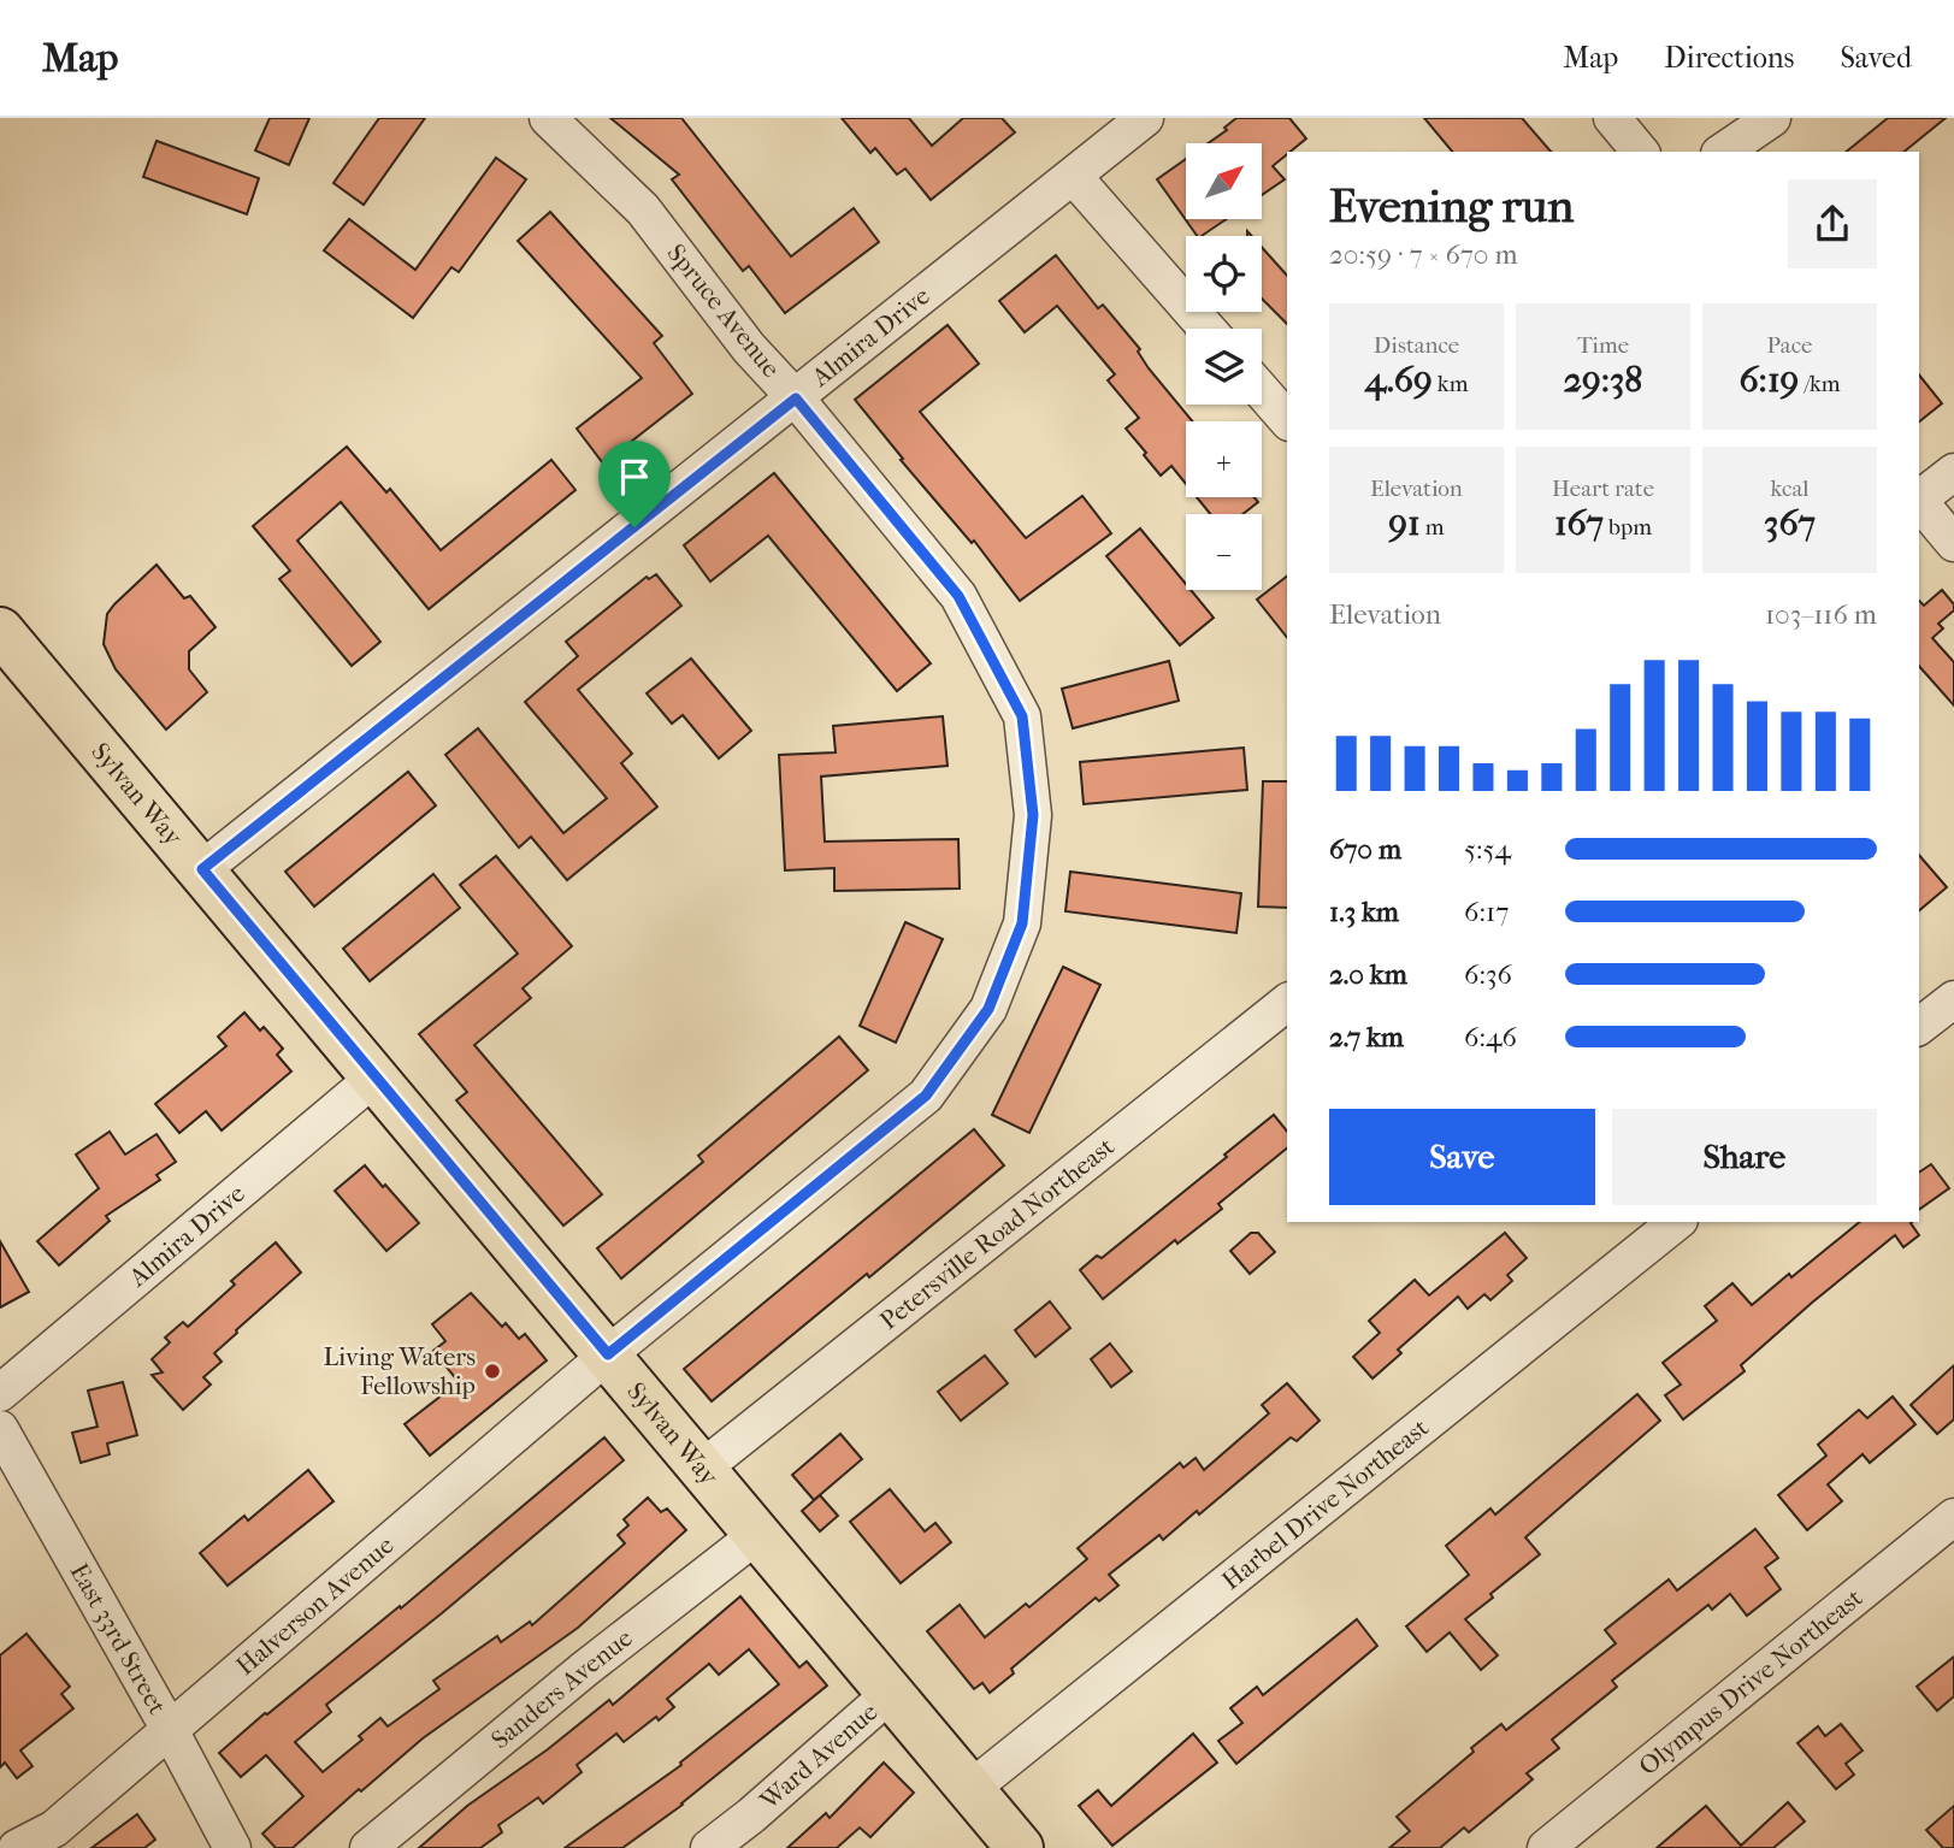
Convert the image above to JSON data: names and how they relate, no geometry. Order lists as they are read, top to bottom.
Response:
{
  "streets": {
    "main road": ["Sylvan Way"],
    "street": [
      "Spruce Avenue",
      "Almira Drive",
      "Petersville Road Northeast",
      "Harbel Drive Northeast",
      "Halverson Avenue",
      "East 33rd Street",
      "Olympus Drive Northeast",
      "Sanders Avenue",
      "Ward Avenue"
    ]
  },
  "crossings": [
    ["Spruce Avenue", "Almira Drive"],
    ["Spruce Avenue", "Sylvan Way"],
    ["Spruce Avenue", "Halverson Avenue"],
    ["Almira Drive", "Sylvan Way"],
    ["Sylvan Way", "Petersville Road Northeast"],
    ["Sylvan Way", "Harbel Drive Northeast"],
    ["Sylvan Way", "Halverson Avenue"],
    ["Sylvan Way", "Sanders Avenue"],
    ["Sylvan Way", "Ward Avenue"],
    ["Halverson Avenue", "East 33rd Street"]
  ],
  "places": ["Living Waters Fellowship"],
  "north": "top right",
  "page": {
    "header": "Map",
    "nav": ["Map", "Directions", "Saved"],
    "map_buttons": ["+", "−"],
    "heading": ["Evening run", "20:59 · 7 × 670 m"],
    "stats": [
      ["Distance", "4.69 km"],
      ["Time", "29:38"],
      ["Pace", "6:19 /km"],
      ["Elevation", "91 m"],
      ["Heart rate", "167 bpm"],
      ["kcal", "367"]
    ],
    "chart": ["Elevation", "103–116 m"],
    "list": [
      {
        "name": "670 m",
        "note": "5:54"
      },
      {
        "name": "1.3 km",
        "note": "6:17"
      },
      {
        "name": "2.0 km",
        "note": "6:36"
      },
      {
        "name": "2.7 km",
        "note": "6:46"
      }
    ],
    "buttons": ["Save", "Share"]
  }
}
